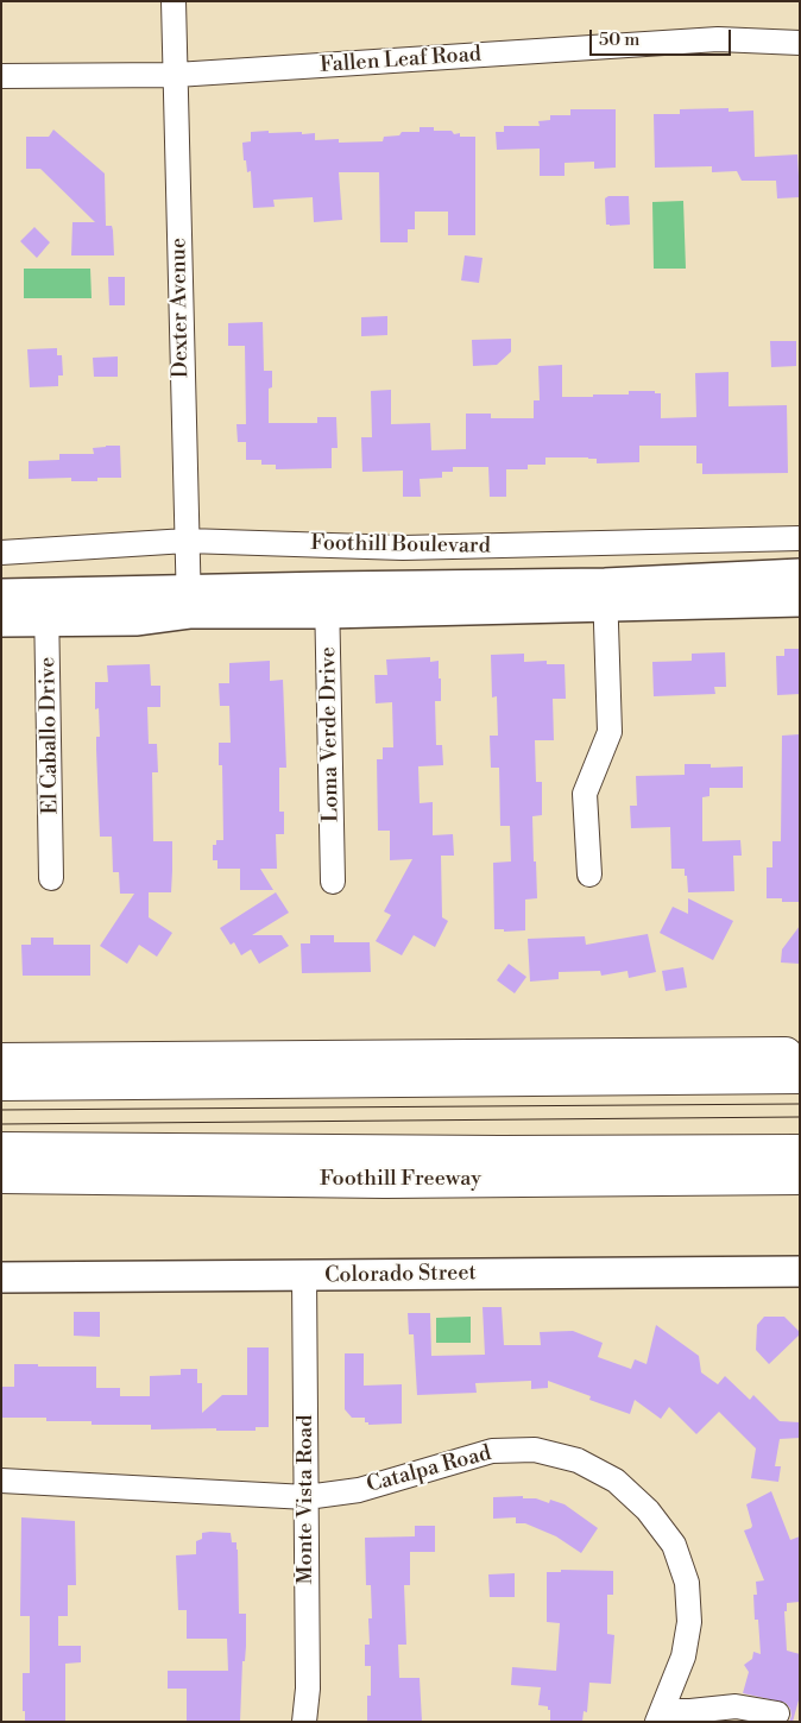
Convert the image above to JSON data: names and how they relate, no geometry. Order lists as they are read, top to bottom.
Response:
{
  "streets": {
    "highway": ["Foothill Freeway"],
    "main road": ["Colorado Street"],
    "street": [
      "Fallen Leaf Road",
      "Dexter Avenue",
      "Foothill Boulevard",
      "Loma Verde Drive",
      "El Caballo Drive",
      "Catalpa Road",
      "Monte Vista Road"
    ]
  },
  "crossings": [
    ["Fallen Leaf Road", "Dexter Avenue"],
    ["Dexter Avenue", "Foothill Boulevard"],
    ["Colorado Street", "Monte Vista Road"],
    ["Catalpa Road", "Monte Vista Road"]
  ],
  "scale_bar": "50 m"
}
